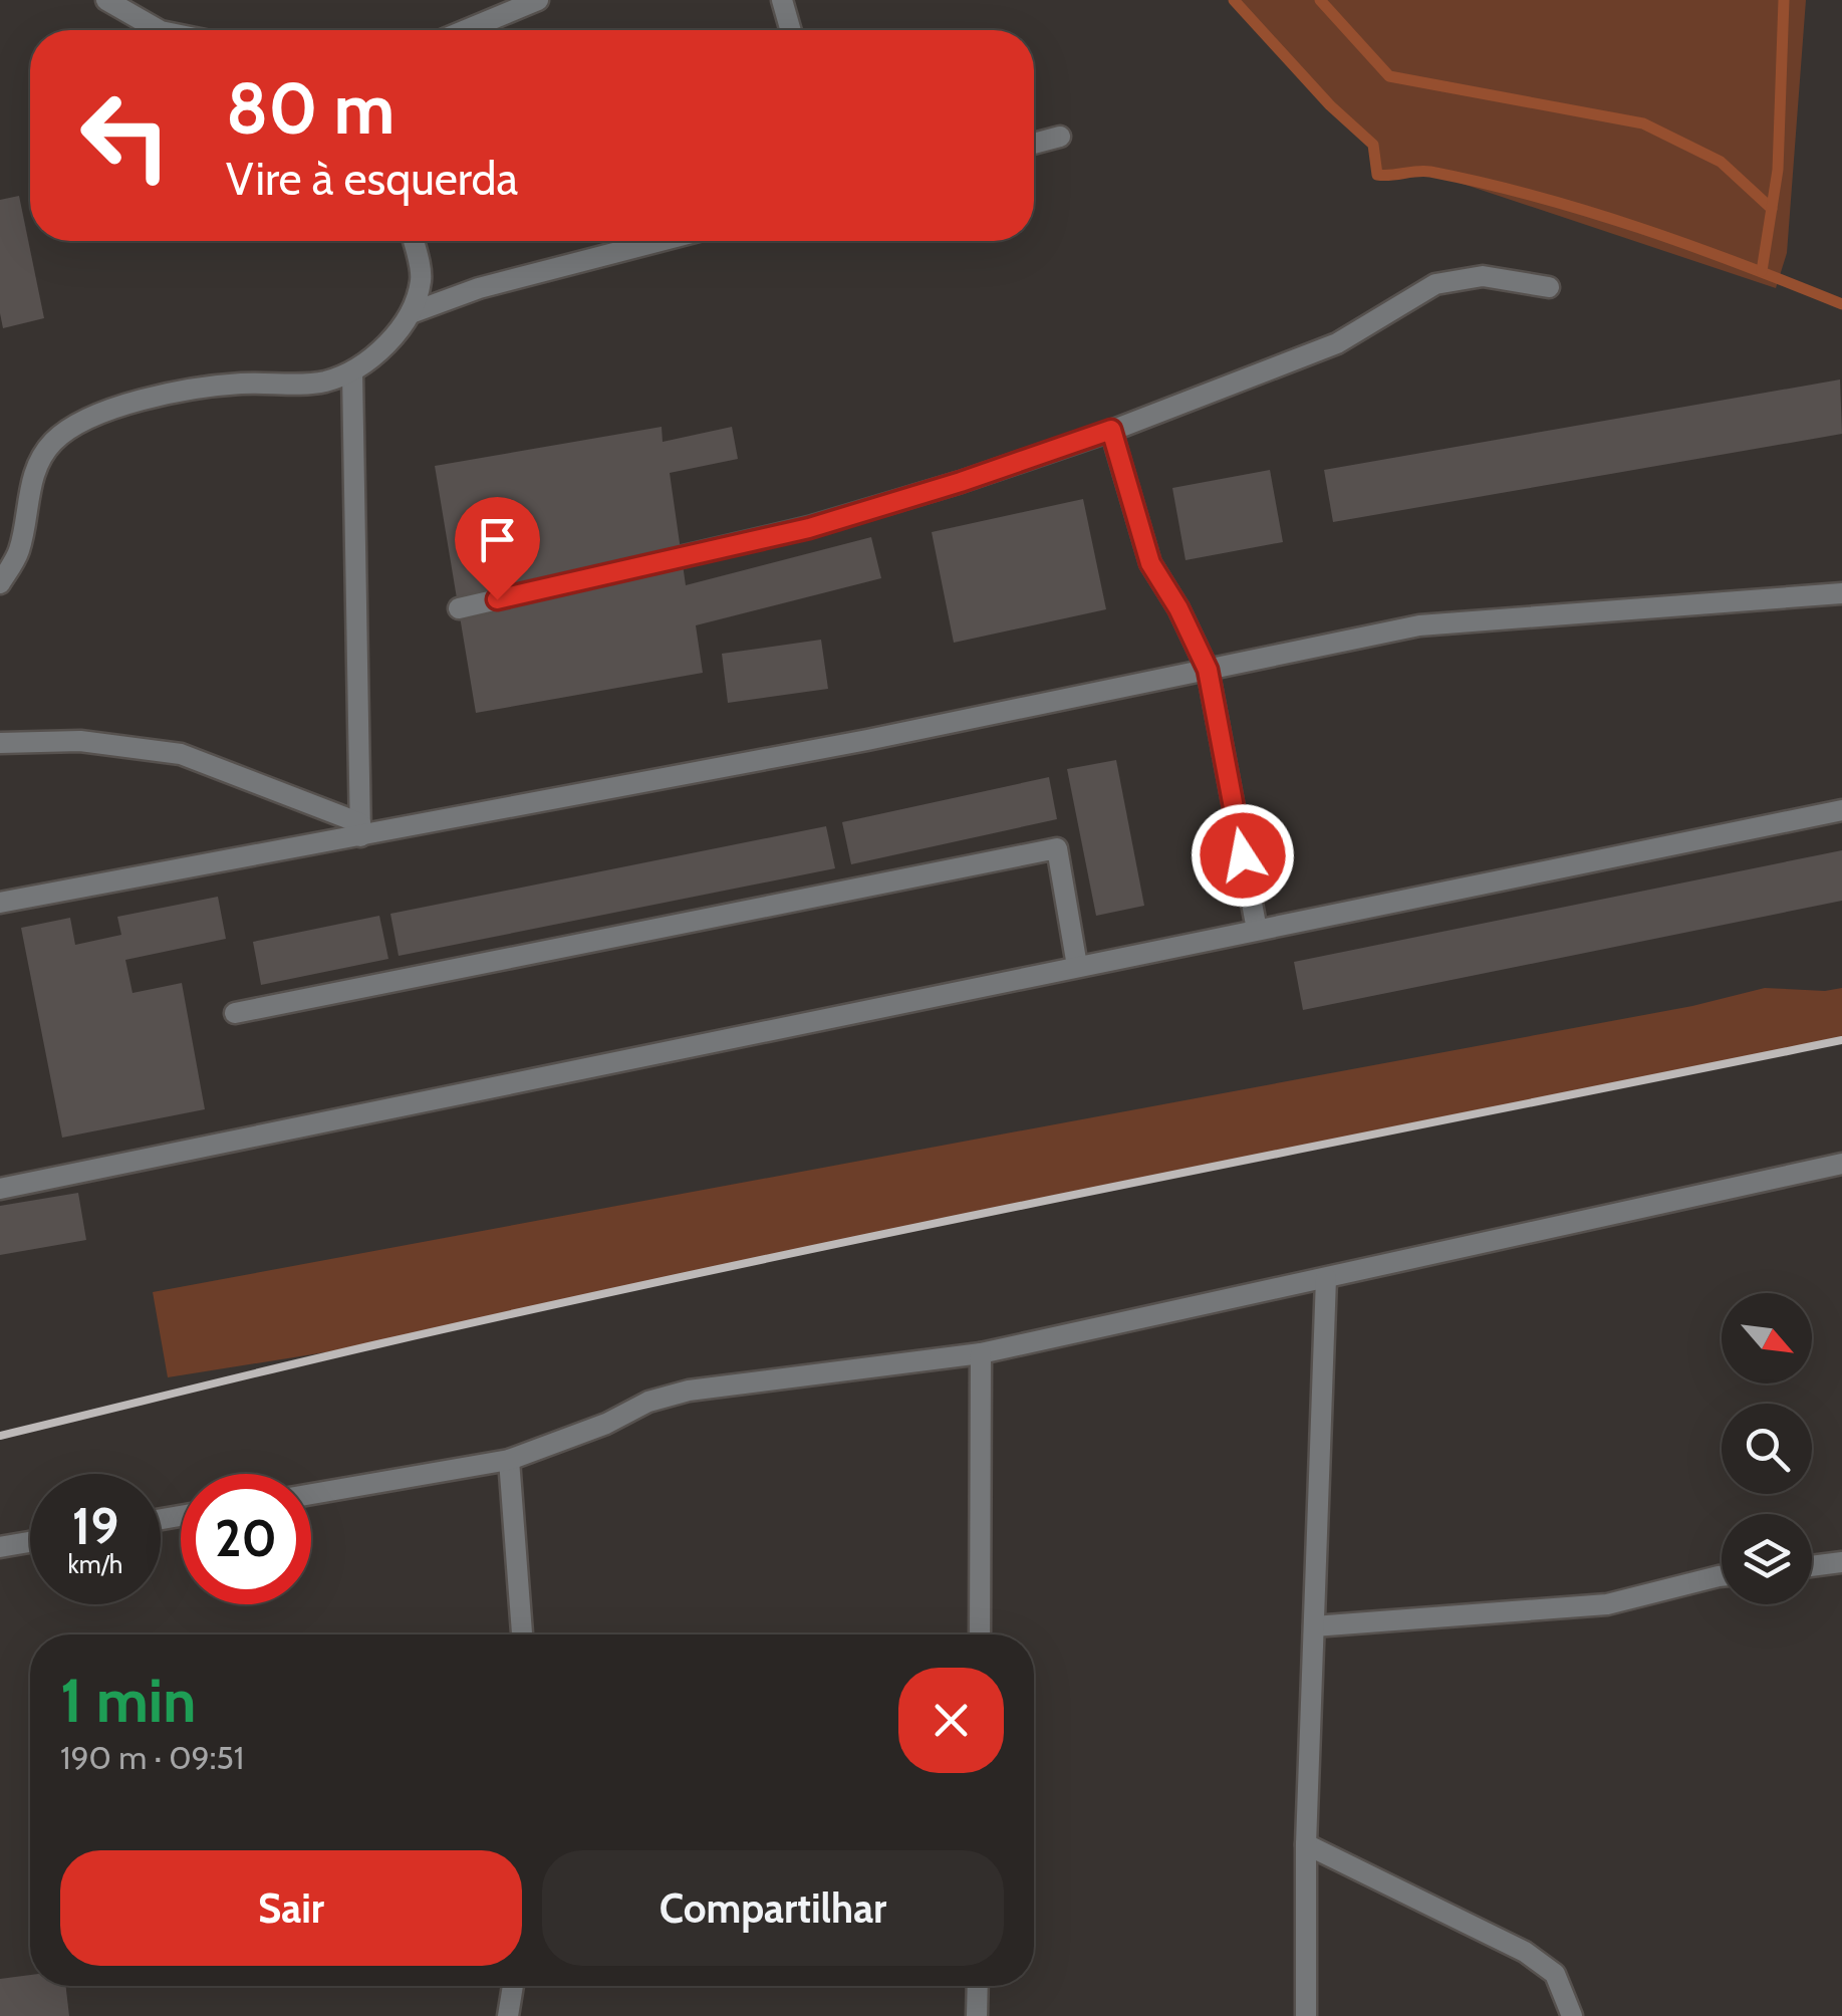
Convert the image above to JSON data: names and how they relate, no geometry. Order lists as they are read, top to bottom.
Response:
{
  "north": "bottom right",
  "page": {
    "turn": ["80 m", "Vire à esquerda"],
    "speed": "19 km/h",
    "limit": "20",
    "heading": ["1 min", "190 m · 09:51"],
    "buttons": ["Sair", "Compartilhar"]
  }
}
